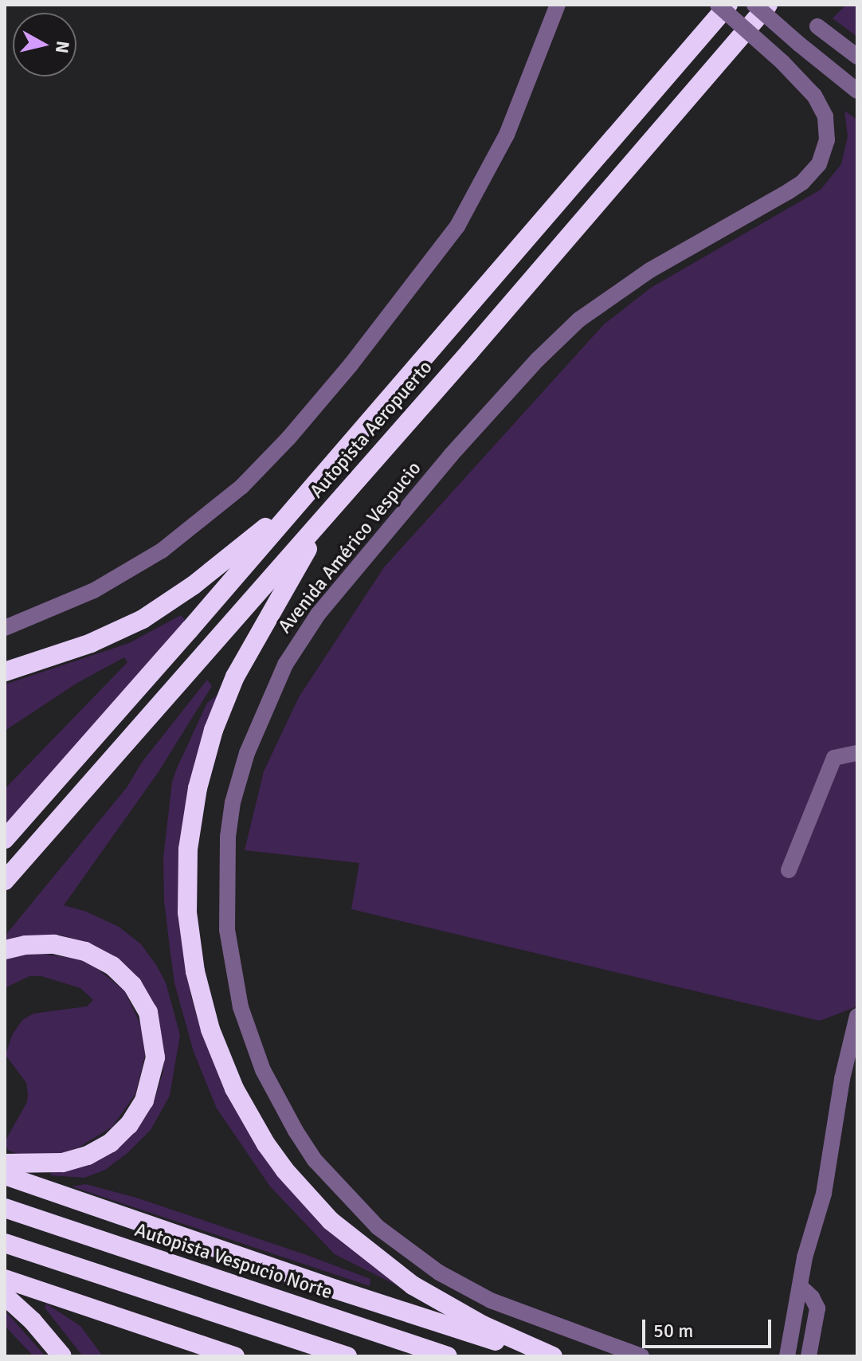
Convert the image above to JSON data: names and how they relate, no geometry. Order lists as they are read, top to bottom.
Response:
{
  "streets": {
    "highway": ["Autopista Aeropuerto", "Autopista Vespucio Norte"],
    "street": ["Avenida Américo Vespucio"]
  },
  "scale_bar": "50 m",
  "north": "right"
}
